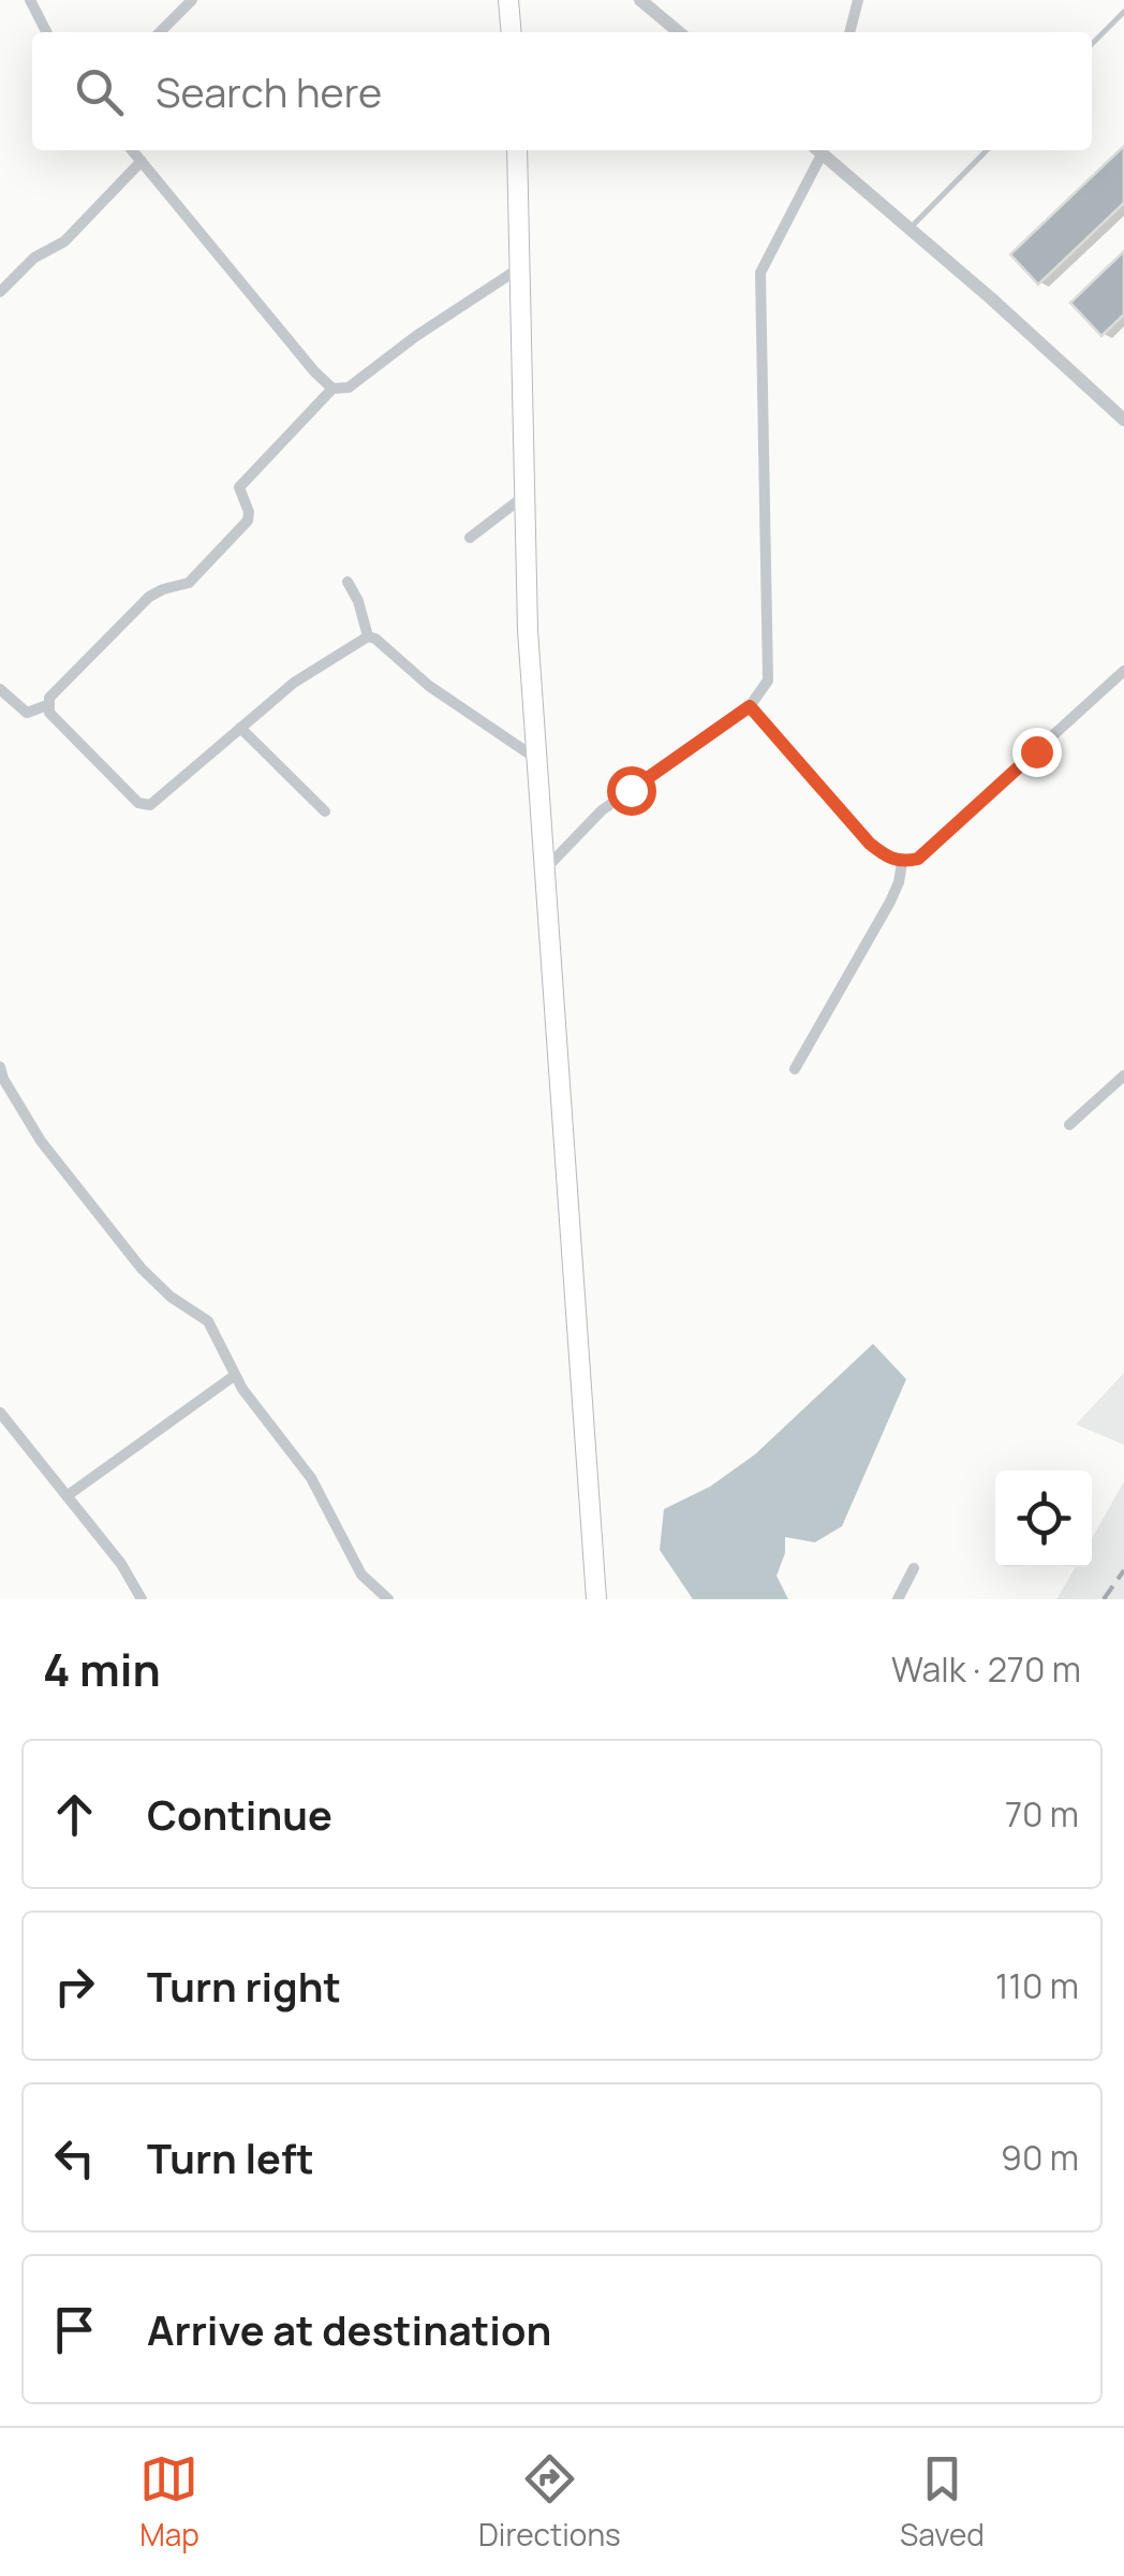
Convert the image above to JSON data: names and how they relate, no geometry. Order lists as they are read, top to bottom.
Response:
{
  "page": {
    "search": "Search here",
    "heading": ["4 min", "Walk · 270 m"],
    "list": [
      ["Continue", "70 m"],
      ["Turn right", "110 m"],
      ["Turn left", "90 m"],
      "Arrive at destination"
    ],
    "nav": ["Map", "Directions", "Saved"]
  }
}
